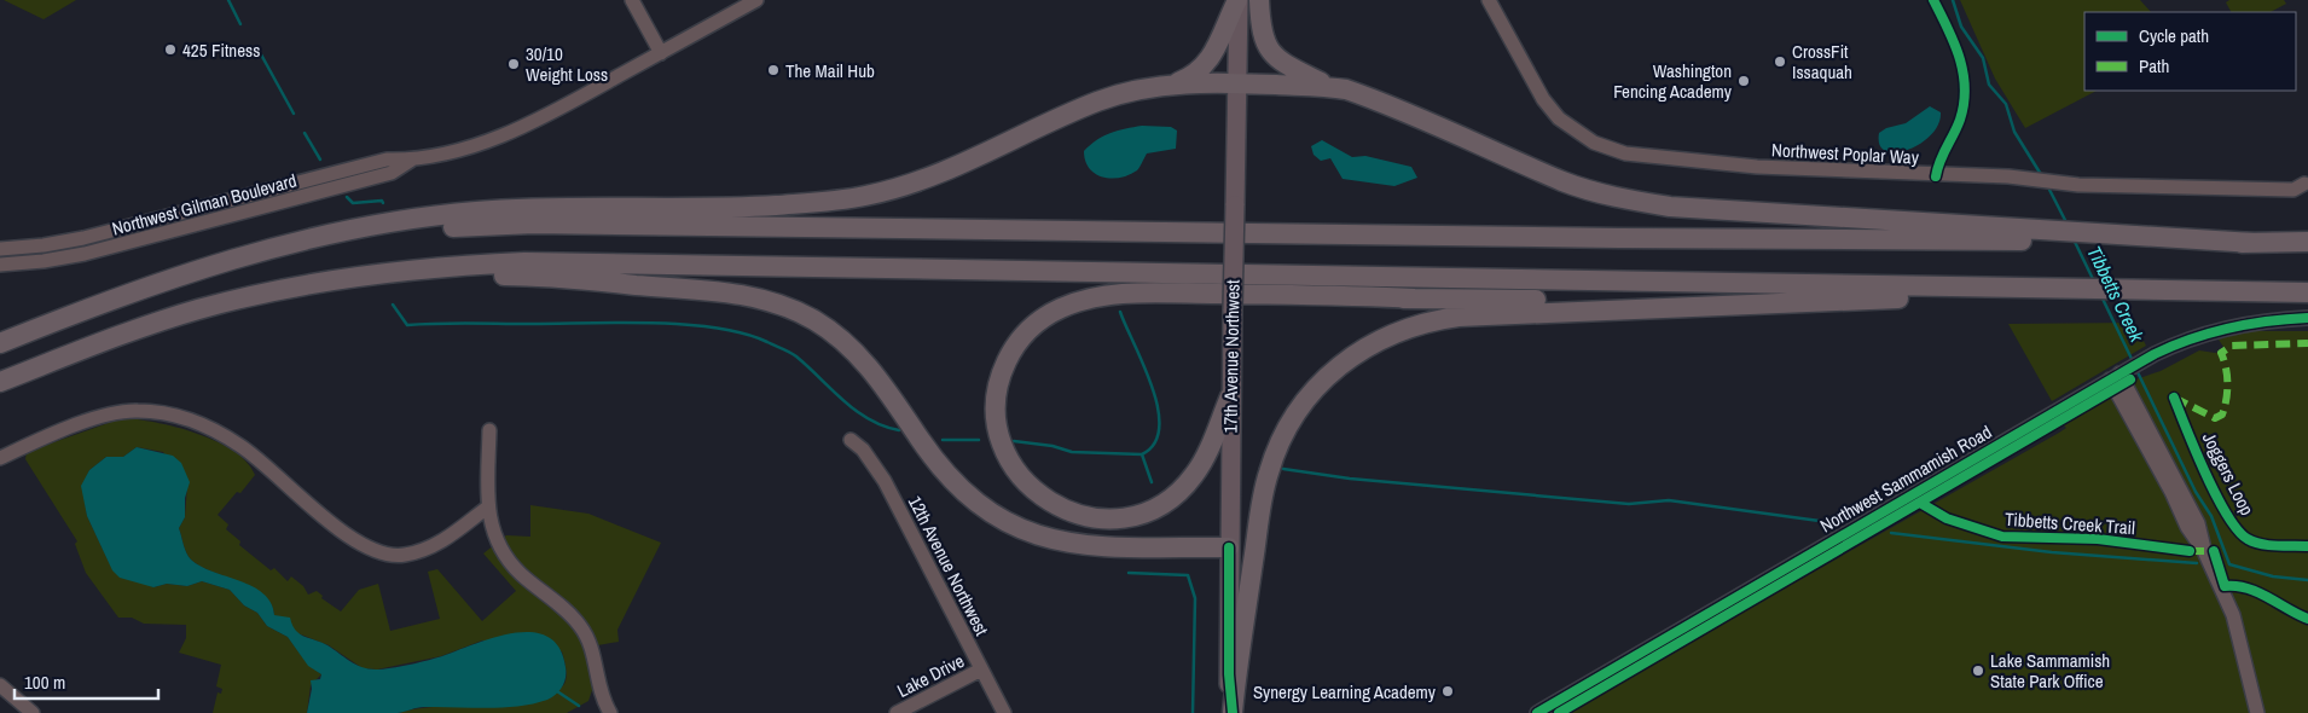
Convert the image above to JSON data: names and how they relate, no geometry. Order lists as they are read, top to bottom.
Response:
{
  "streets": {
    "main road": ["17th Avenue Northwest"],
    "street": [
      "Northwest Poplar Way",
      "Northwest Gilman Boulevard",
      "Northwest Sammamish Road",
      "12th Avenue Northwest",
      "Lake Drive"
    ],
    "cycle path": ["Joggers Loop", "Tibbetts Creek Trail"]
  },
  "crossings": [
    ["12th Avenue Northwest", "Lake Drive"]
  ],
  "water": ["Tibbetts Creek"],
  "places": [
    "425 Fitness",
    "CrossFit Issaquah",
    "30/10 Weight Loss",
    "The Mail Hub",
    "Washington Fencing Academy",
    "Lake Sammamish State Park Office",
    "Synergy Learning Academy"
  ],
  "legend": ["Cycle path", "Path"],
  "scale_bar": "100 m"
}
